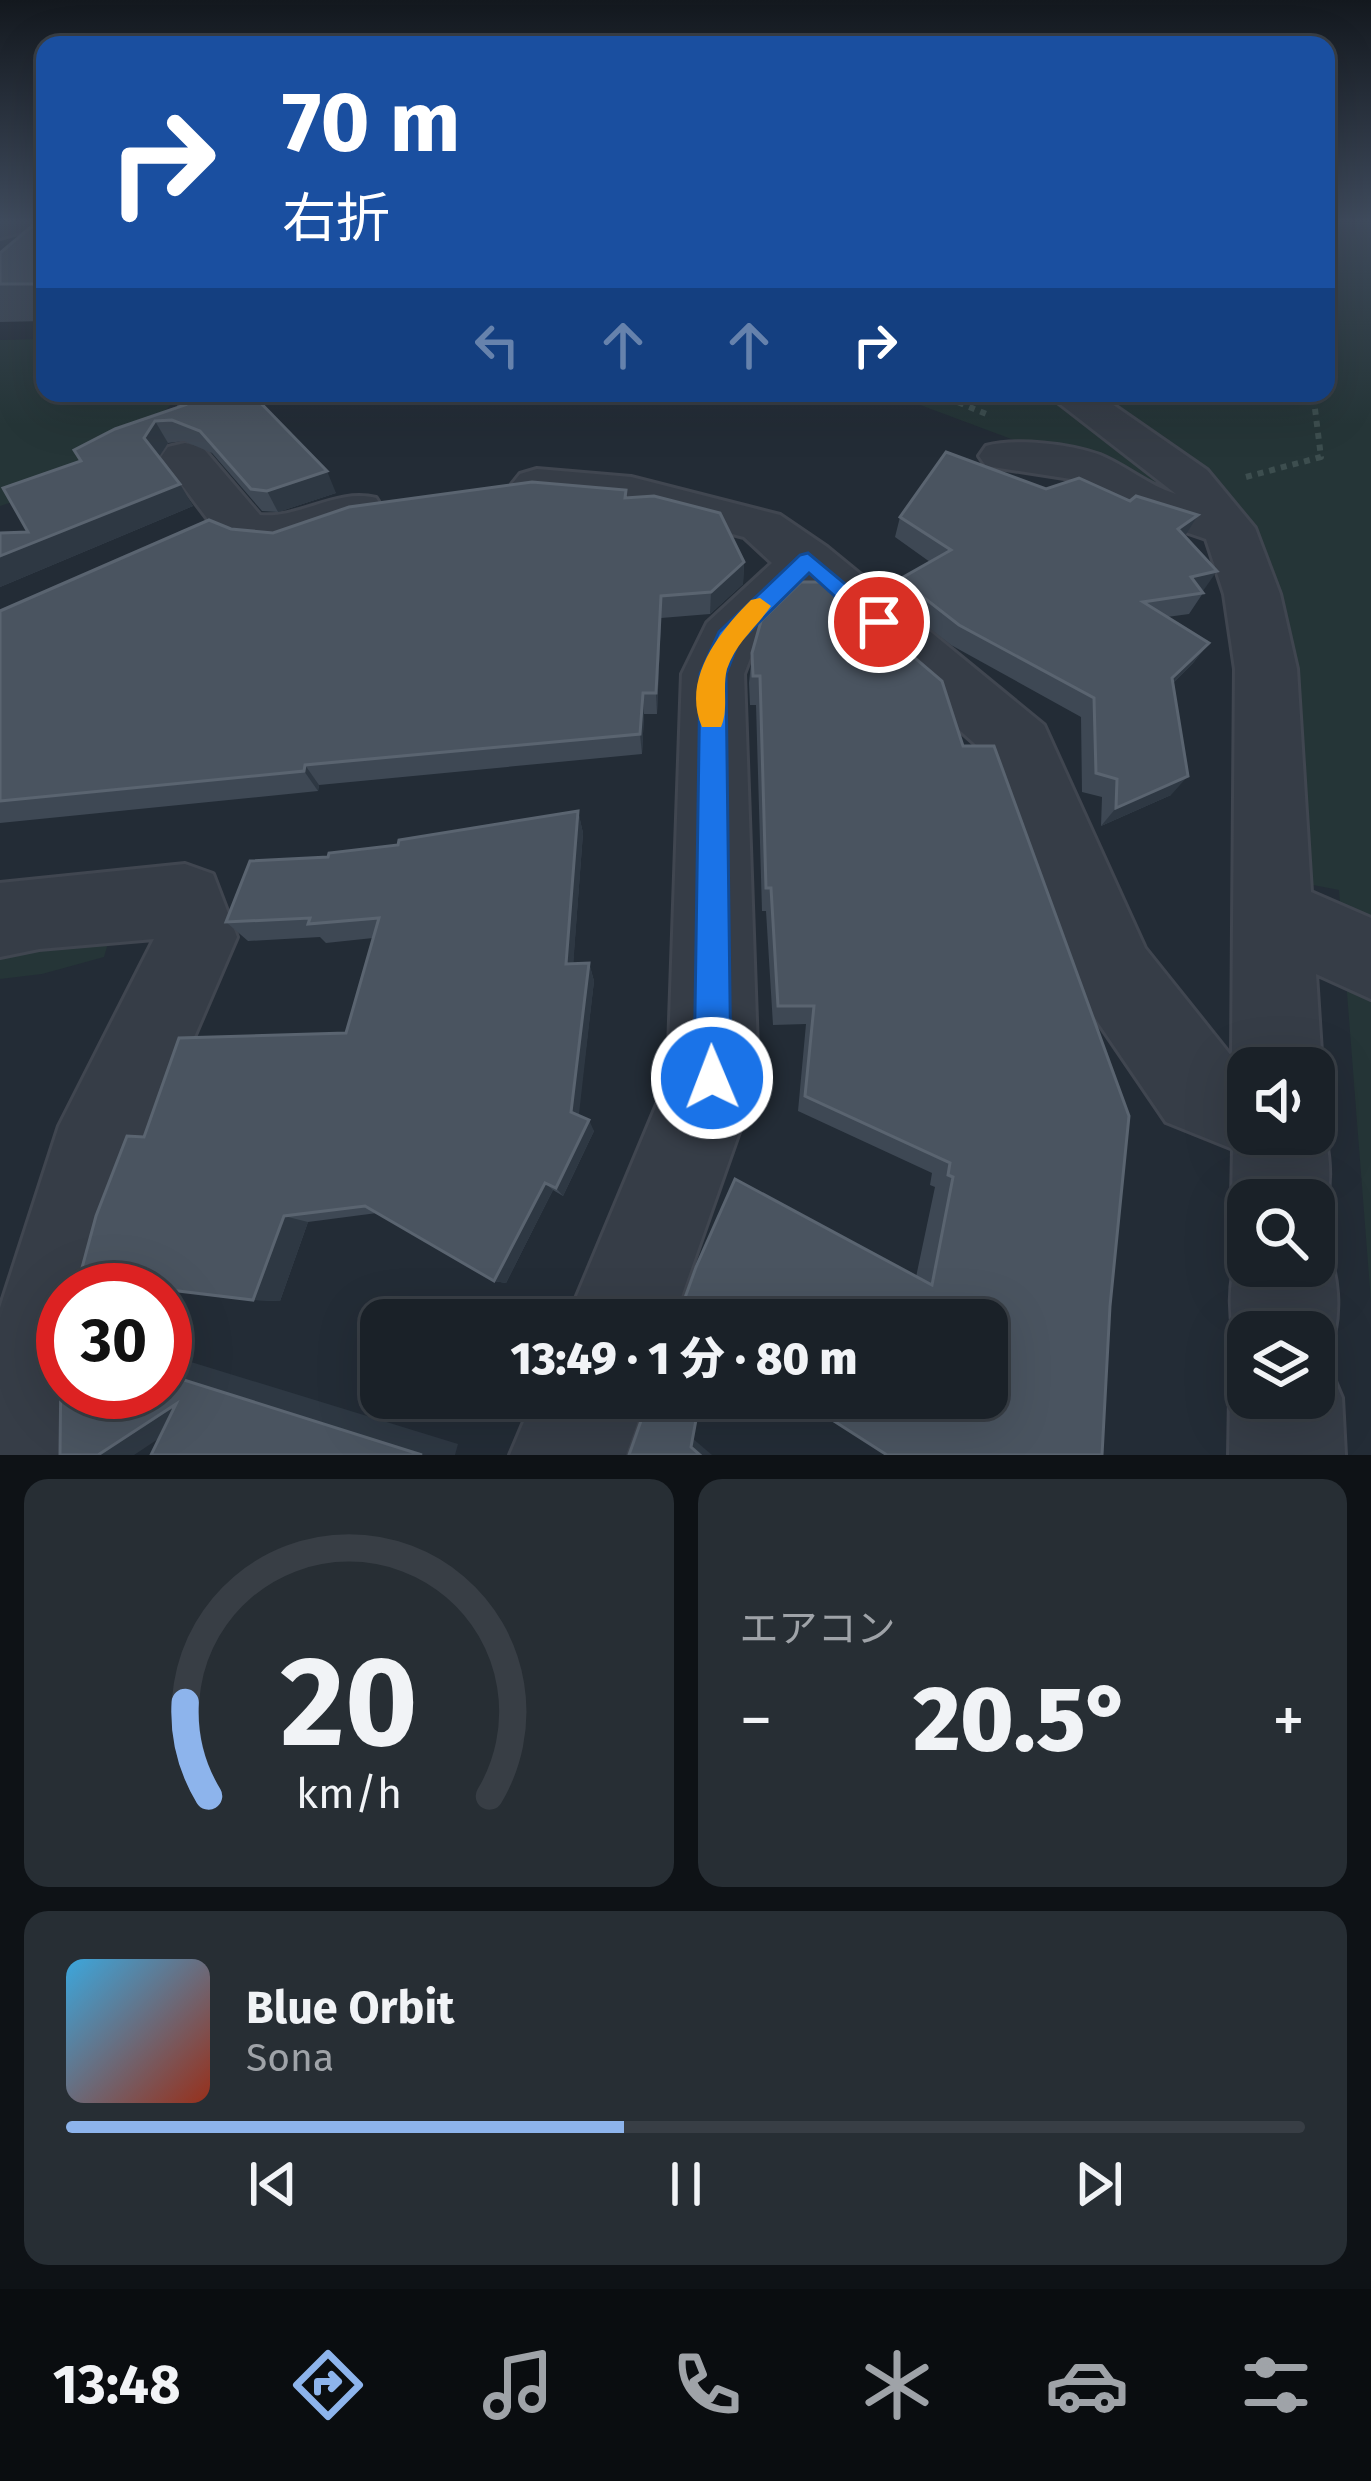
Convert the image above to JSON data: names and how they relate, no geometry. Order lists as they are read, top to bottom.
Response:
{
  "page": {
    "turn": ["70 m", "右折"],
    "limit": "30",
    "trip": "13:49 · 1 分 · 80 m",
    "tile": "エアコン",
    "heat": ["−", "20.5°", "+"],
    "song": ["Blue Orbit", "Sona"],
    "tabs": "13:48",
    "gauge": ["20", "km/h"]
  }
}
